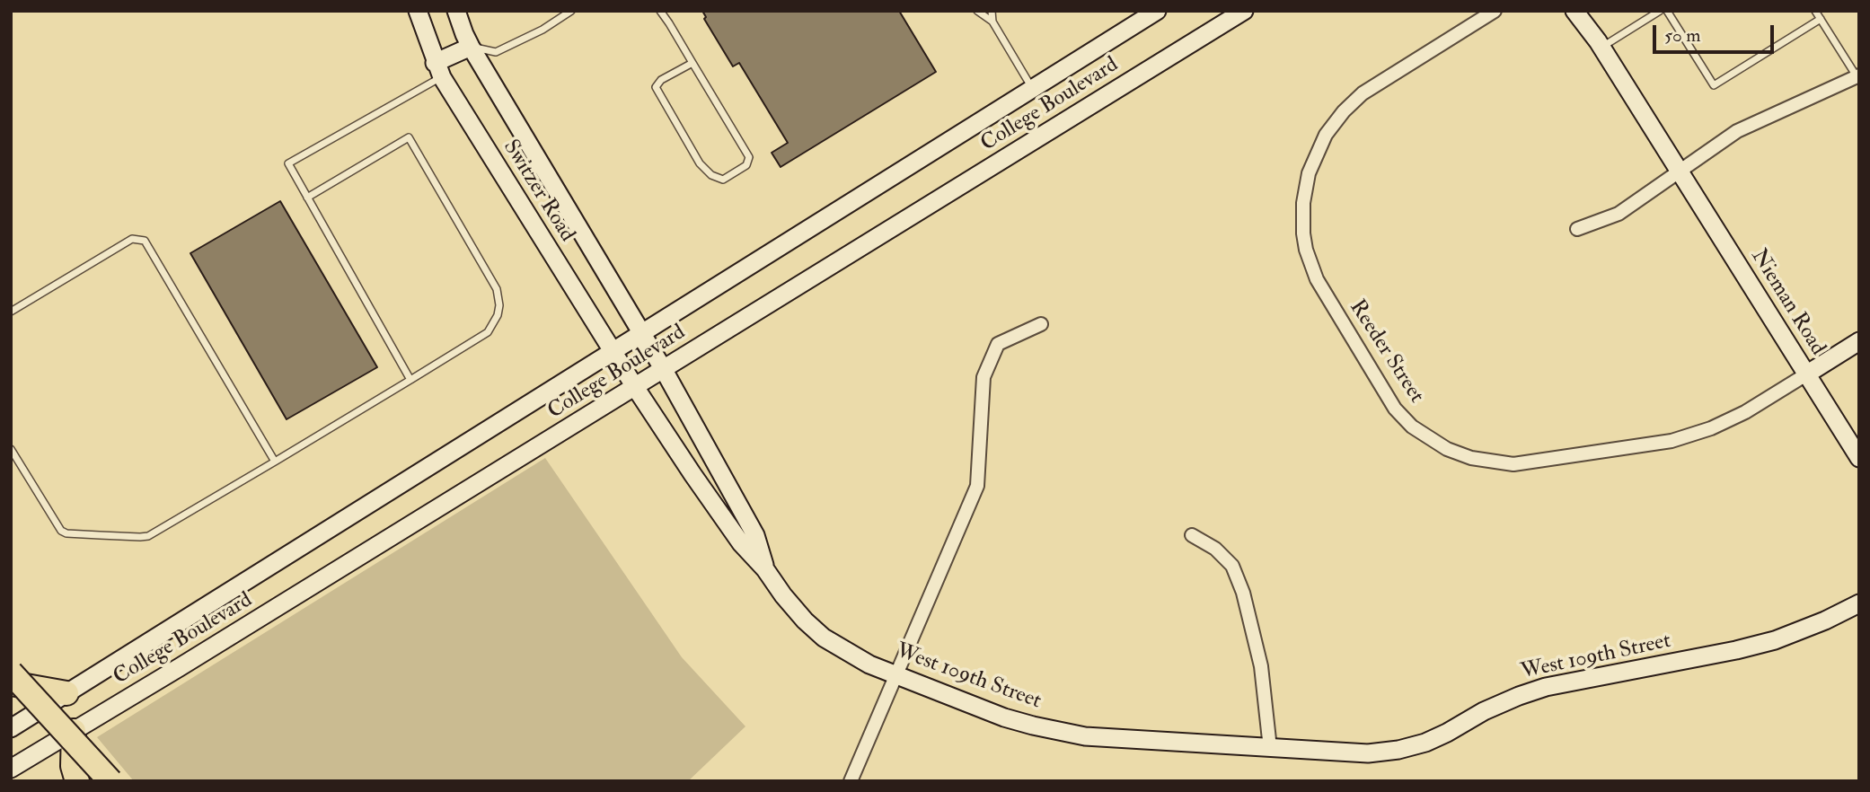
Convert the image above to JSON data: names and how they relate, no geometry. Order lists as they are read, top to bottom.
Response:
{
  "streets": {
    "main road": [
      "College Boulevard",
      "Switzer Road",
      "Nieman Road",
      "West 109th Street"
    ],
    "street": ["Reeder Street"]
  },
  "crossings": [
    ["College Boulevard", "Switzer Road"],
    ["College Boulevard", "West 109th Street"],
    ["Switzer Road", "West 109th Street"],
    ["Nieman Road", "Reeder Street"]
  ],
  "scale_bar": "50 m"
}
